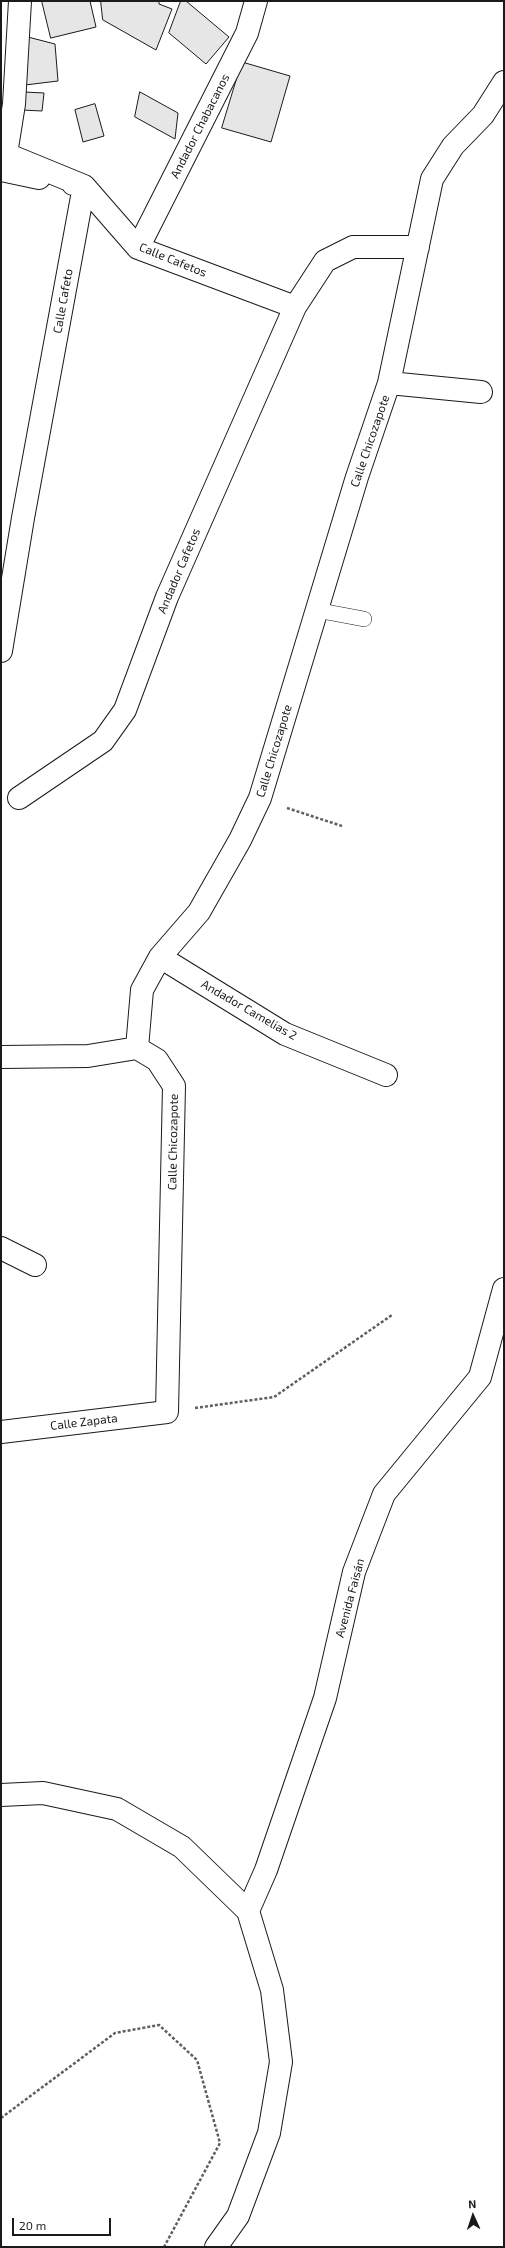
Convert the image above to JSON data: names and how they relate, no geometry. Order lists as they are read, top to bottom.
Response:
{
  "streets": {
    "street": [
      "Andador Chabacanos",
      "Calle Cafetos",
      "Calle Cafeto",
      "Calle Chicozapote",
      "Andador Cafetos",
      "Andador Camelias 2",
      "Calle Zapata",
      "Avenida Faisán"
    ]
  },
  "crossings": [
    ["Andador Chabacanos", "Calle Cafetos"],
    ["Calle Cafetos", "Calle Cafeto"],
    ["Calle Cafetos", "Andador Cafetos"],
    ["Calle Chicozapote", "Andador Cafetos"],
    ["Calle Chicozapote", "Andador Camelias 2"],
    ["Calle Chicozapote", "Calle Zapata"]
  ],
  "scale_bar": "20 m",
  "north": "top"
}
